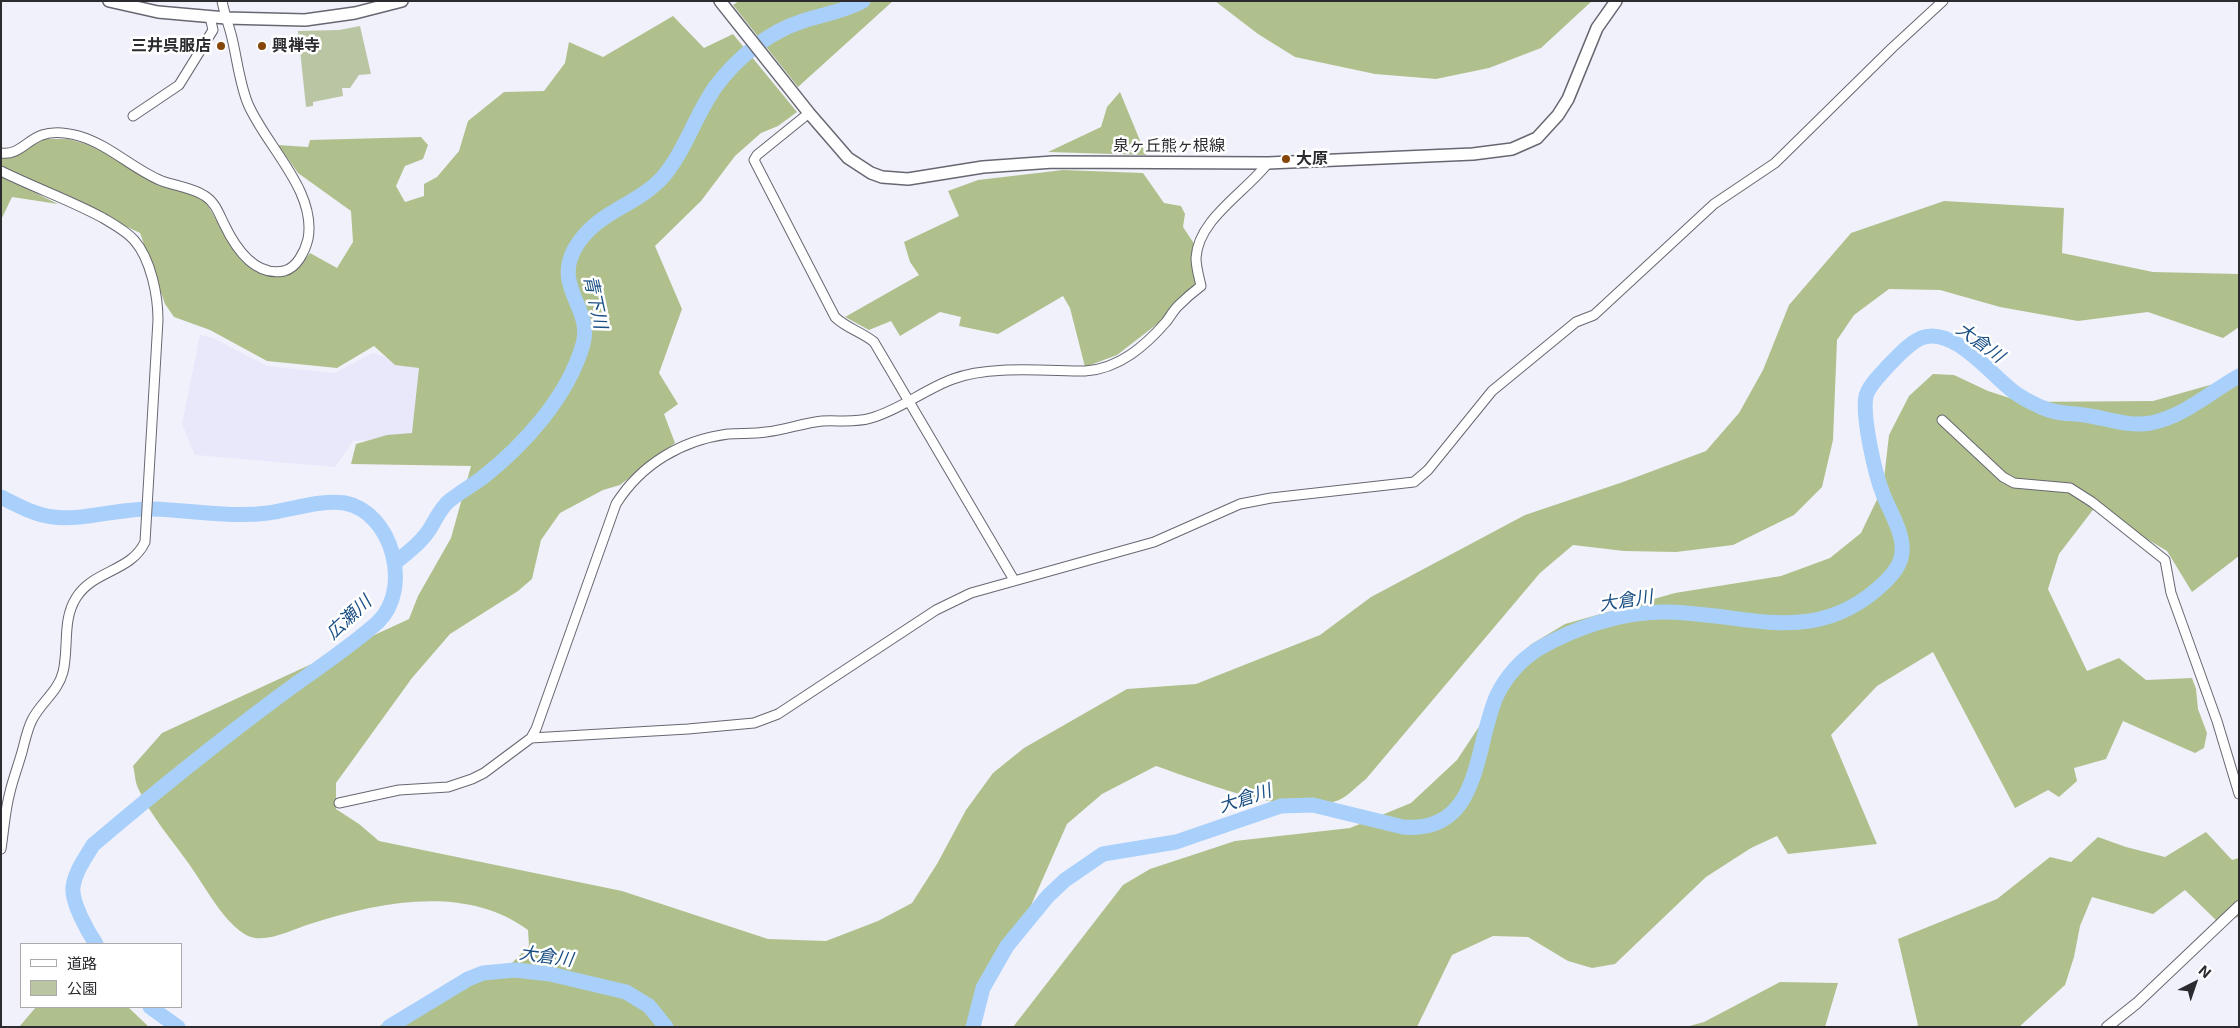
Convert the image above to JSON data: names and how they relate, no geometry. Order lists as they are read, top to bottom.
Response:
{
  "streets": {
    "main road": ["泉ヶ丘熊ヶ根線"]
  },
  "water": ["青下川", "大倉川", "広瀬川"],
  "places": ["三井呉服店", "興禅寺", "大原"],
  "legend": ["道路", "公園"],
  "north": "top right"
}
